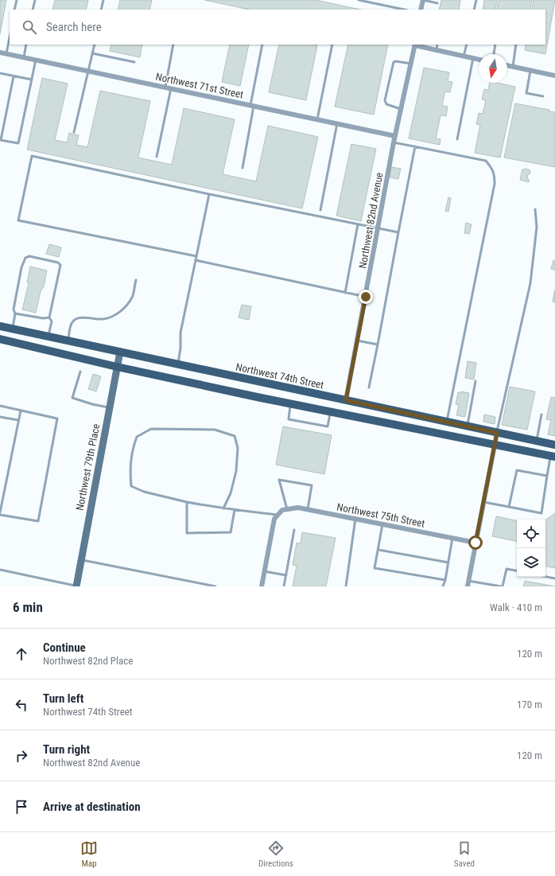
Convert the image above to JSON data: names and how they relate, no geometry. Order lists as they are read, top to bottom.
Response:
{
  "streets": {
    "main road": ["Northwest 74th Street", "Northwest 79th Place"],
    "street": ["Northwest 71st Street", "Northwest 82nd Avenue", "Northwest 75th Street"]
  },
  "crossings": [
    ["Northwest 71st Street", "Northwest 82nd Avenue"],
    ["Northwest 82nd Avenue", "Northwest 74th Street"],
    ["Northwest 74th Street", "Northwest 79th Place"]
  ],
  "north": "bottom",
  "page": {
    "search": "Search here",
    "heading": ["6 min", "Walk · 410 m"],
    "list": [
      ["Continue", "Northwest 82nd Place", "120 m"],
      ["Turn left", "Northwest 74th Street", "170 m"],
      ["Turn right", "Northwest 82nd Avenue", "120 m"],
      "Arrive at destination"
    ],
    "nav": ["Map", "Directions", "Saved"]
  }
}
